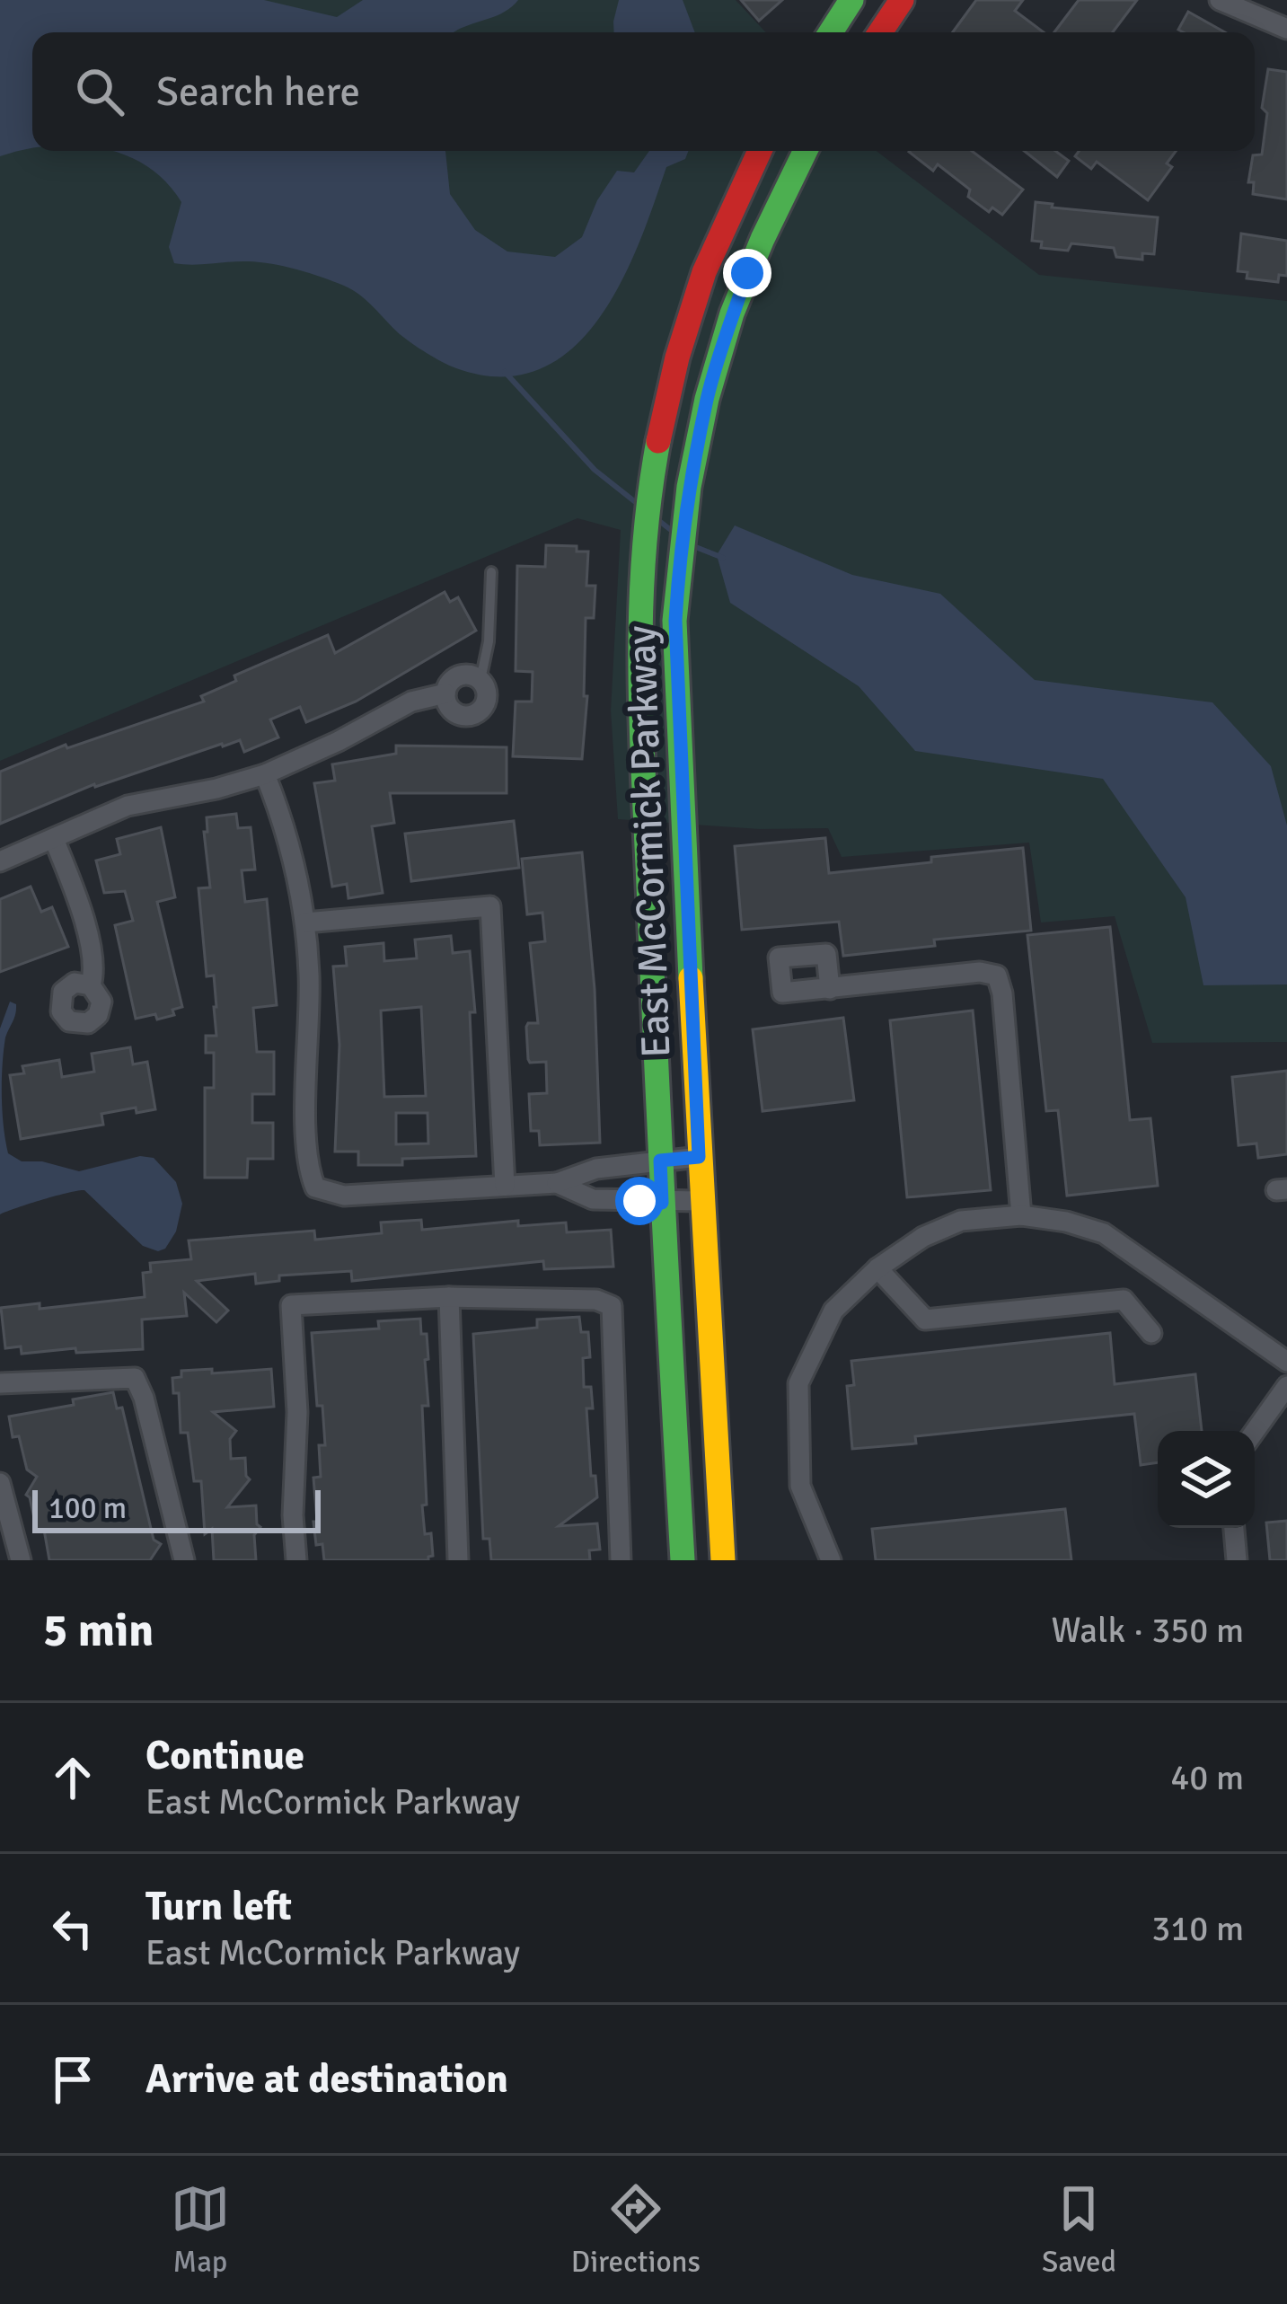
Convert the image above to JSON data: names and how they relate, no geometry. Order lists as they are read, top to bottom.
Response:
{
  "streets": {
    "main road": ["East McCormick Parkway"]
  },
  "scale_bar": "100 m",
  "page": {
    "search": "Search here",
    "scale": "100 m",
    "heading": ["5 min", "Walk · 350 m"],
    "list": [
      ["Continue", "East McCormick Parkway", "40 m"],
      ["Turn left", "East McCormick Parkway", "310 m"],
      "Arrive at destination"
    ],
    "nav": ["Map", "Directions", "Saved"]
  }
}
